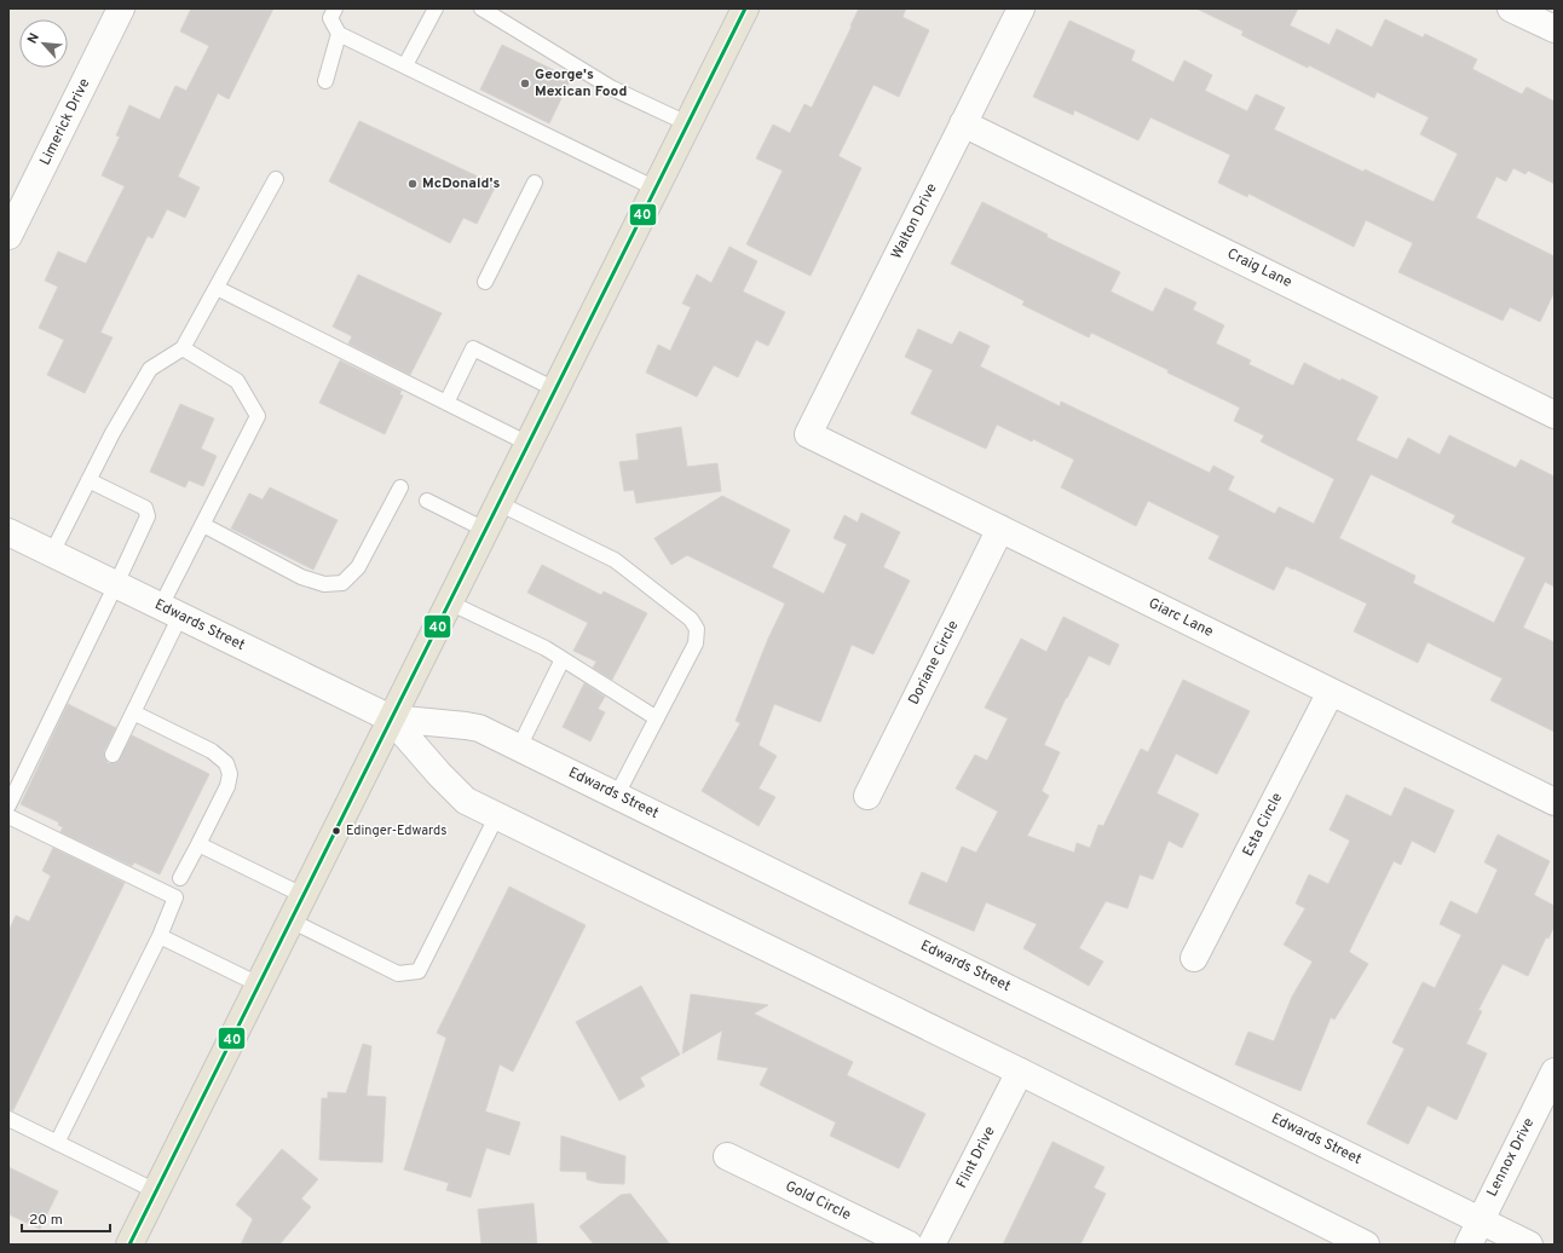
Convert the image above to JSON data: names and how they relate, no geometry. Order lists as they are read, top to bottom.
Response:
{
  "streets": {
    "street": [
      "Limerick Drive",
      "Walton Drive",
      "Craig Lane",
      "Giarc Lane",
      "Edwards Street",
      "Doriane Circle",
      "Esta Circle",
      "Flint Drive",
      "Lennox Drive",
      "Gold Circle"
    ]
  },
  "crossings": [
    ["Walton Drive", "Craig Lane"],
    ["Walton Drive", "Giarc Lane"],
    ["Giarc Lane", "Doriane Circle"],
    ["Giarc Lane", "Esta Circle"],
    ["Edwards Street", "Flint Drive"],
    ["Edwards Street", "Lennox Drive"]
  ],
  "places": ["George's Mexican Food", "McDonald's", "Edinger-Edwards"],
  "lines": ["transit line 40"],
  "scale_bar": "20 m",
  "north": "top left"
}
